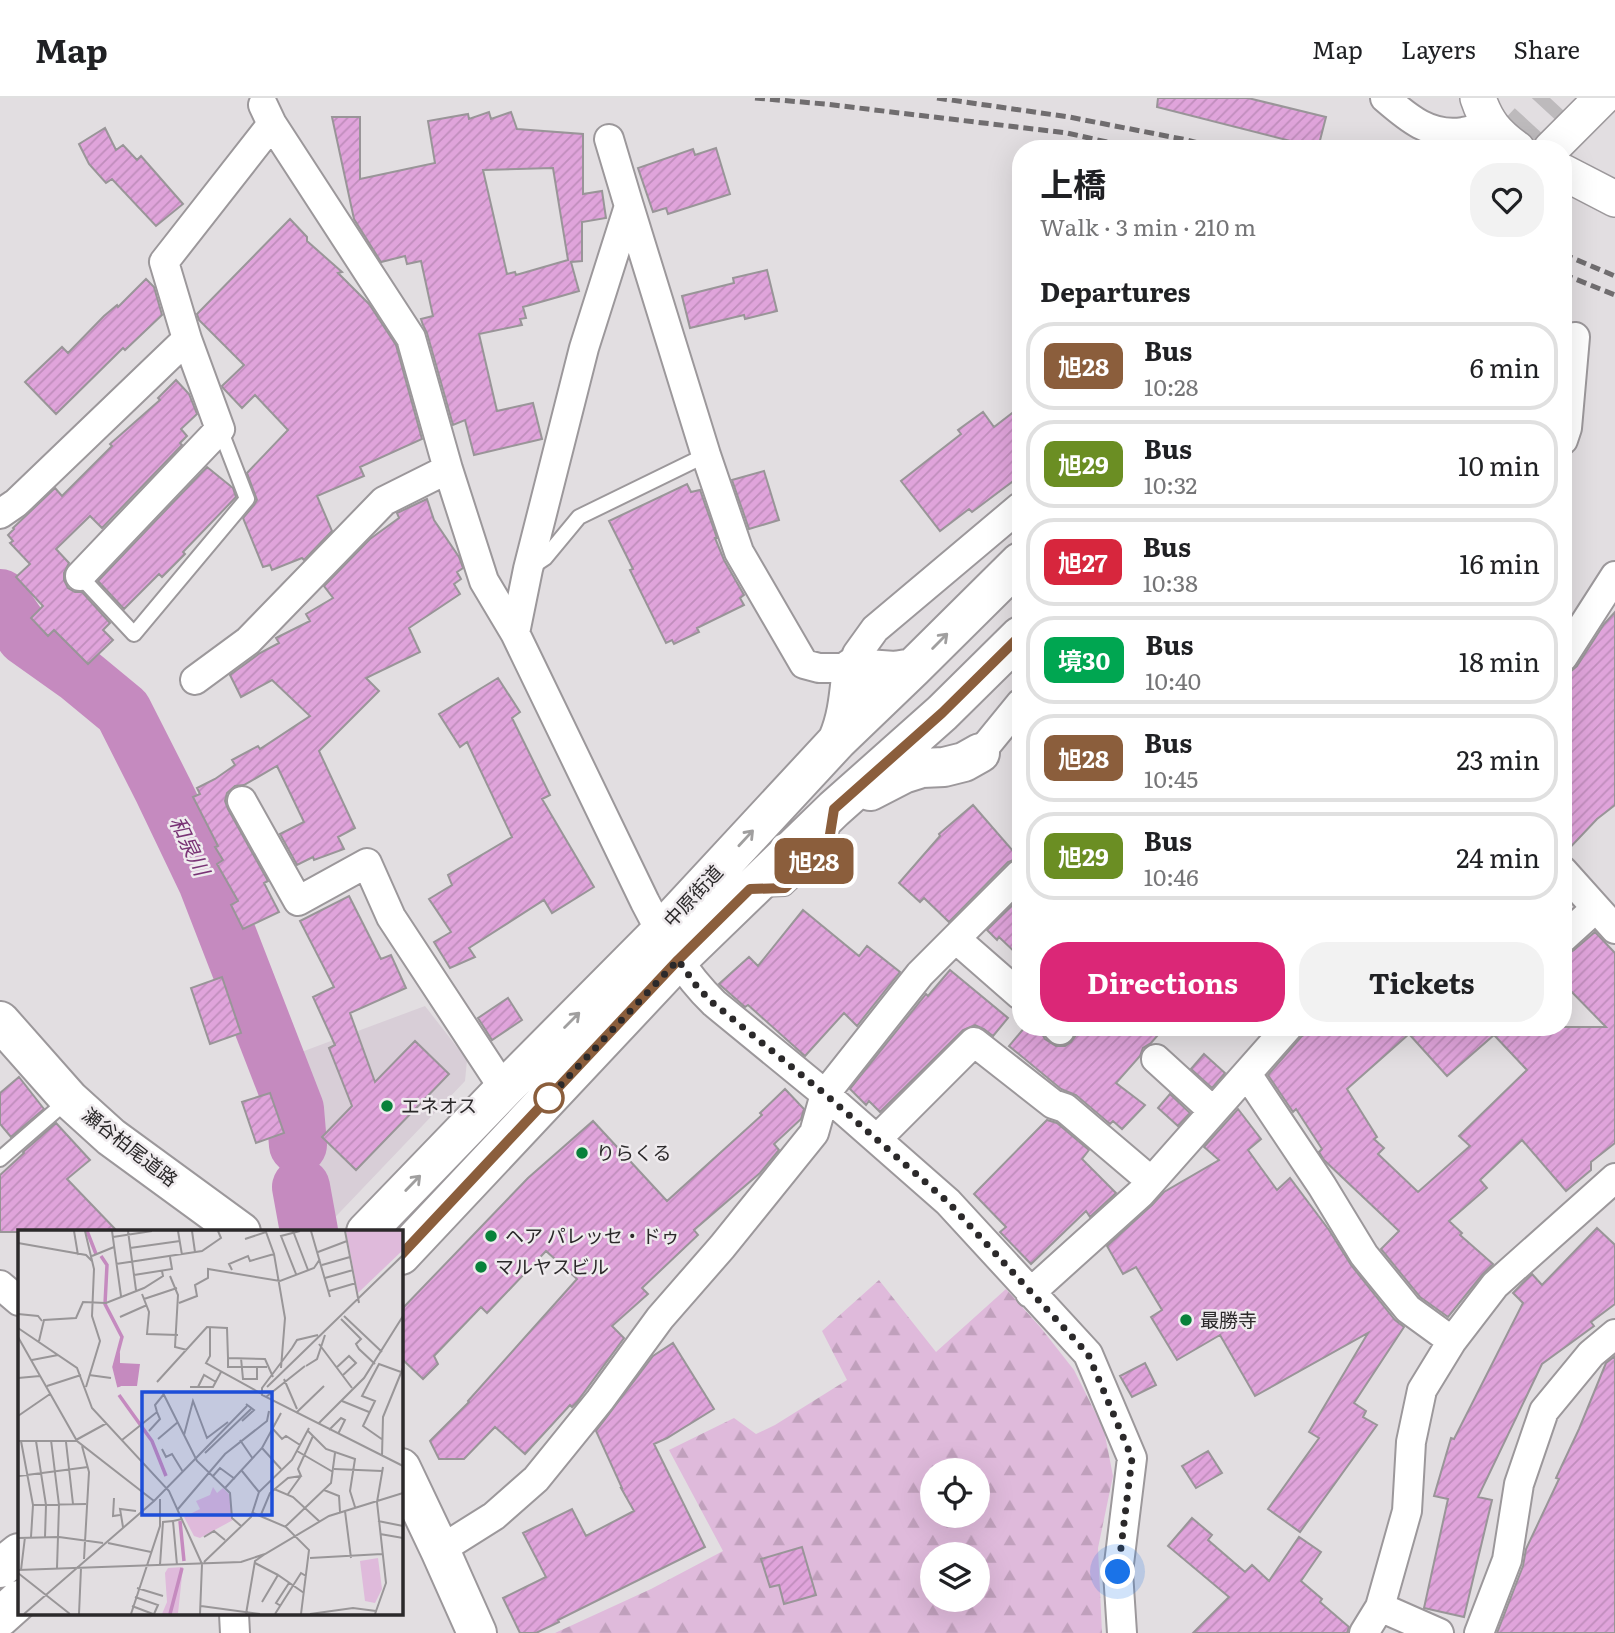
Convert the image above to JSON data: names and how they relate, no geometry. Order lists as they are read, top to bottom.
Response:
{
  "streets": {
    "main road": ["中原街道", "瀬谷柏尾道路"]
  },
  "water": ["和泉川"],
  "places": [
    "エネオス",
    "りらくる",
    "ヘア パレッセ・ドゥ",
    "マルヤスビル",
    "最勝寺"
  ],
  "lines": ["bus line 旭28"],
  "page": {
    "header": "Map",
    "nav": ["Map", "Layers", "Share"],
    "on_map": "旭28",
    "heading": [
      ["上橋", "Walk · 3 min · 210 m"],
      "Departures"
    ],
    "list": [
      {
        "mark": "旭28",
        "name": "Bus",
        "note": "10:28",
        "value": "6 min"
      },
      {
        "mark": "旭29",
        "name": "Bus",
        "note": "10:32",
        "value": "10 min"
      },
      {
        "mark": "旭27",
        "name": "Bus",
        "note": "10:38",
        "value": "16 min"
      },
      {
        "mark": "境30",
        "name": "Bus",
        "note": "10:40",
        "value": "18 min"
      },
      {
        "mark": "旭28",
        "name": "Bus",
        "note": "10:45",
        "value": "23 min"
      },
      {
        "mark": "旭29",
        "name": "Bus",
        "note": "10:46",
        "value": "24 min"
      }
    ],
    "buttons": ["Directions", "Tickets"]
  }
}
